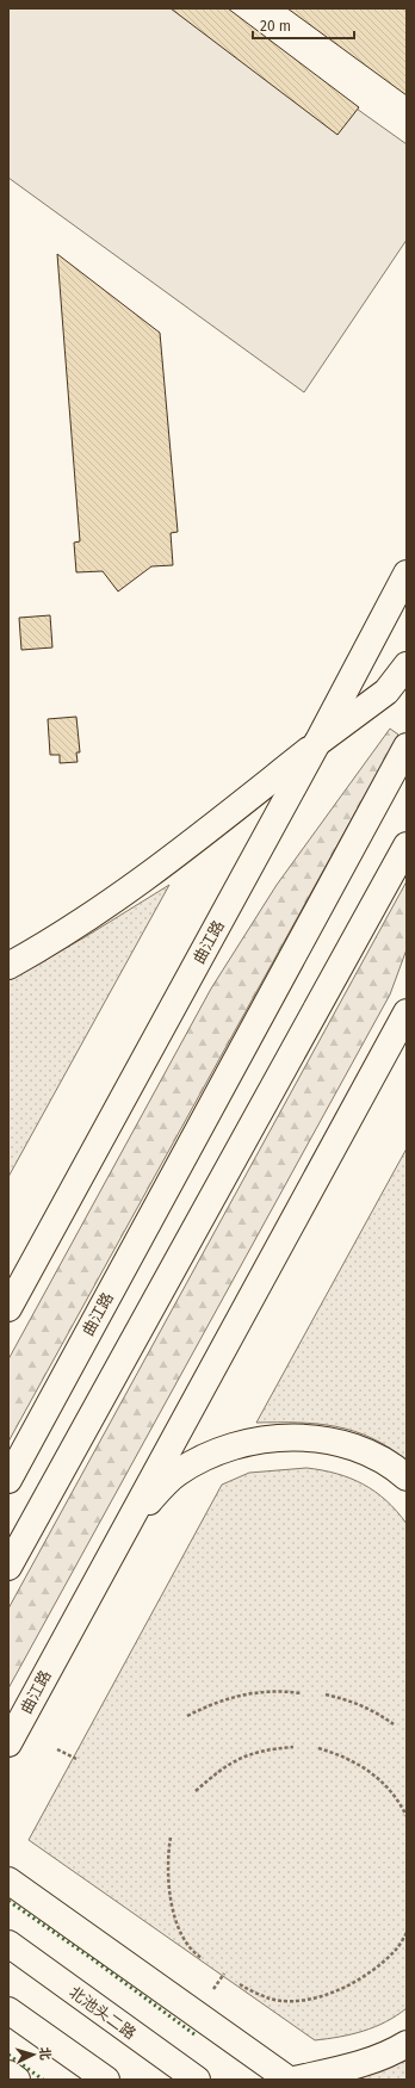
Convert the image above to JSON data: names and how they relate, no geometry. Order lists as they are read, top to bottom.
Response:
{
  "streets": {
    "main road": ["曲江路", "北池头二路"]
  },
  "scale_bar": "20 m",
  "north": "right"
}
